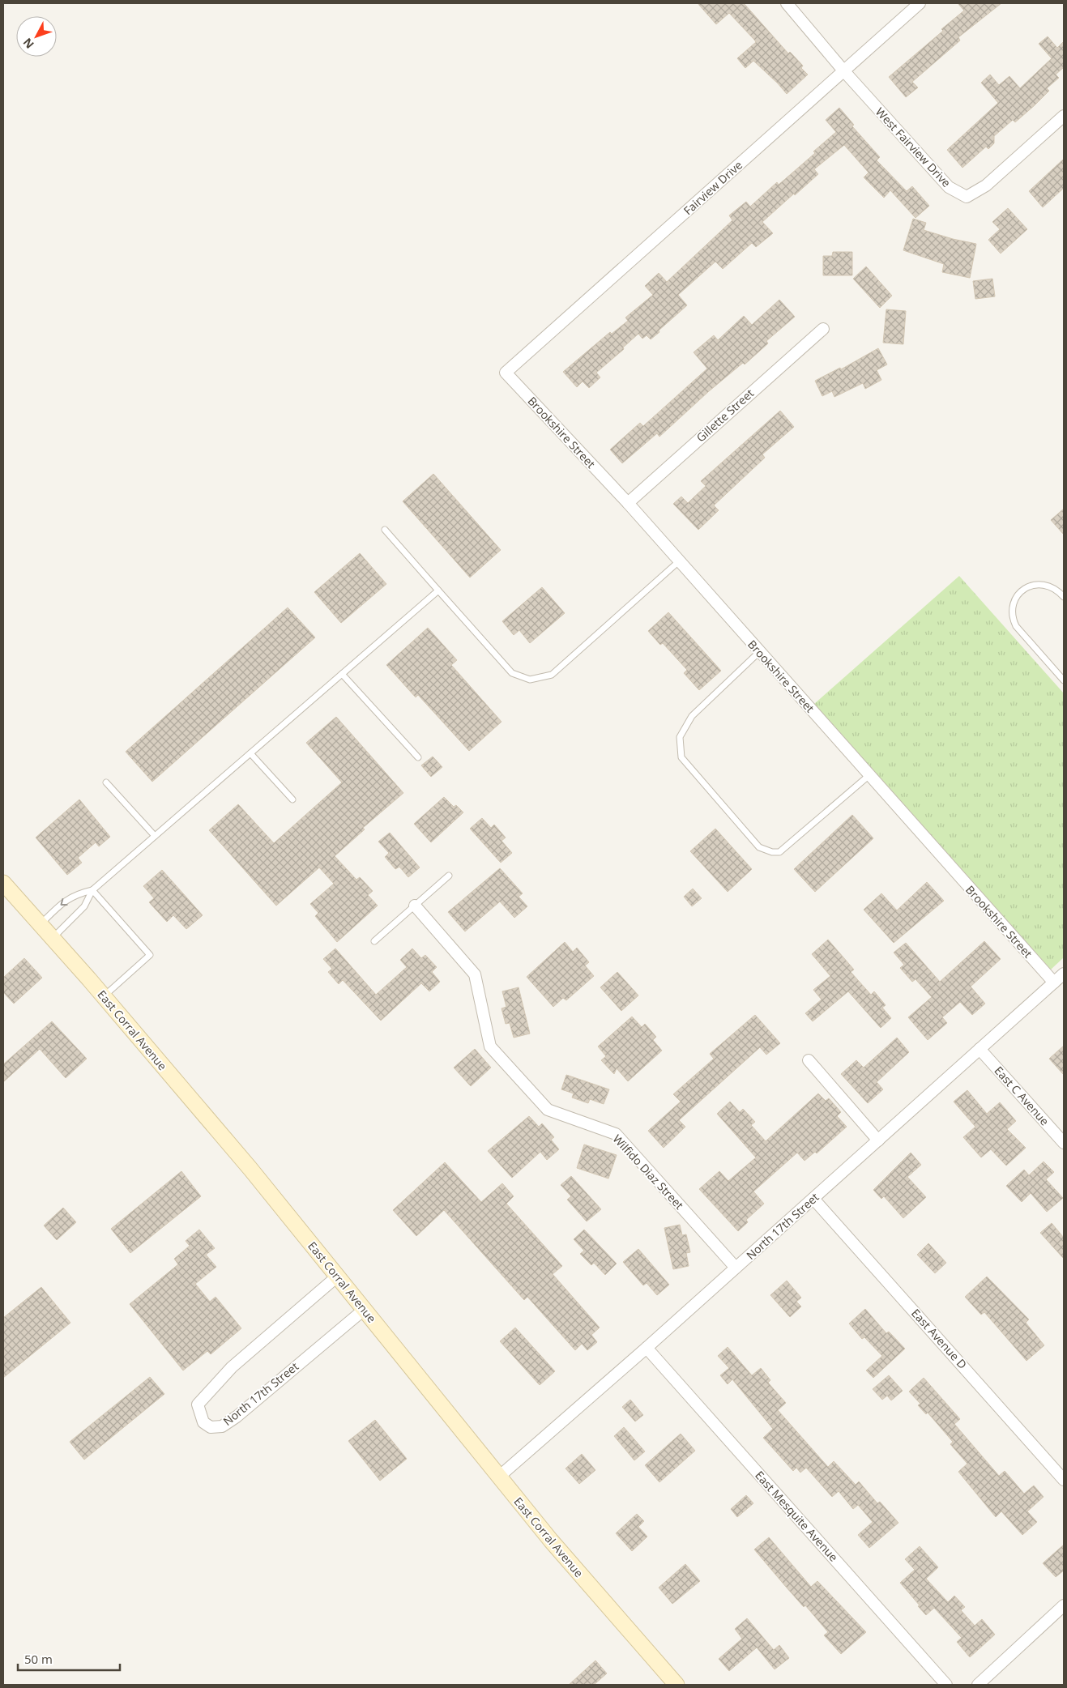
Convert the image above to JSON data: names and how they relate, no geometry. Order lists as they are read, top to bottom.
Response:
{
  "streets": {
    "main road": ["East Corral Avenue"],
    "street": [
      "West Fairview Drive",
      "Fairview Drive",
      "Gillette Street",
      "Brookshire Street",
      "East C Avenue",
      "Wilfido Diaz Street",
      "North 17th Street",
      "East Avenue D",
      "East Mesquite Avenue"
    ]
  },
  "crossings": [
    ["West Fairview Drive", "Fairview Drive"],
    ["Fairview Drive", "Brookshire Street"],
    ["Gillette Street", "Brookshire Street"],
    ["Brookshire Street", "North 17th Street"],
    ["East Corral Avenue", "North 17th Street"],
    ["East C Avenue", "North 17th Street"],
    ["Wilfido Diaz Street", "North 17th Street"],
    ["North 17th Street", "East Avenue D"],
    ["North 17th Street", "East Mesquite Avenue"]
  ],
  "scale_bar": "50 m",
  "north": "bottom left"
}
